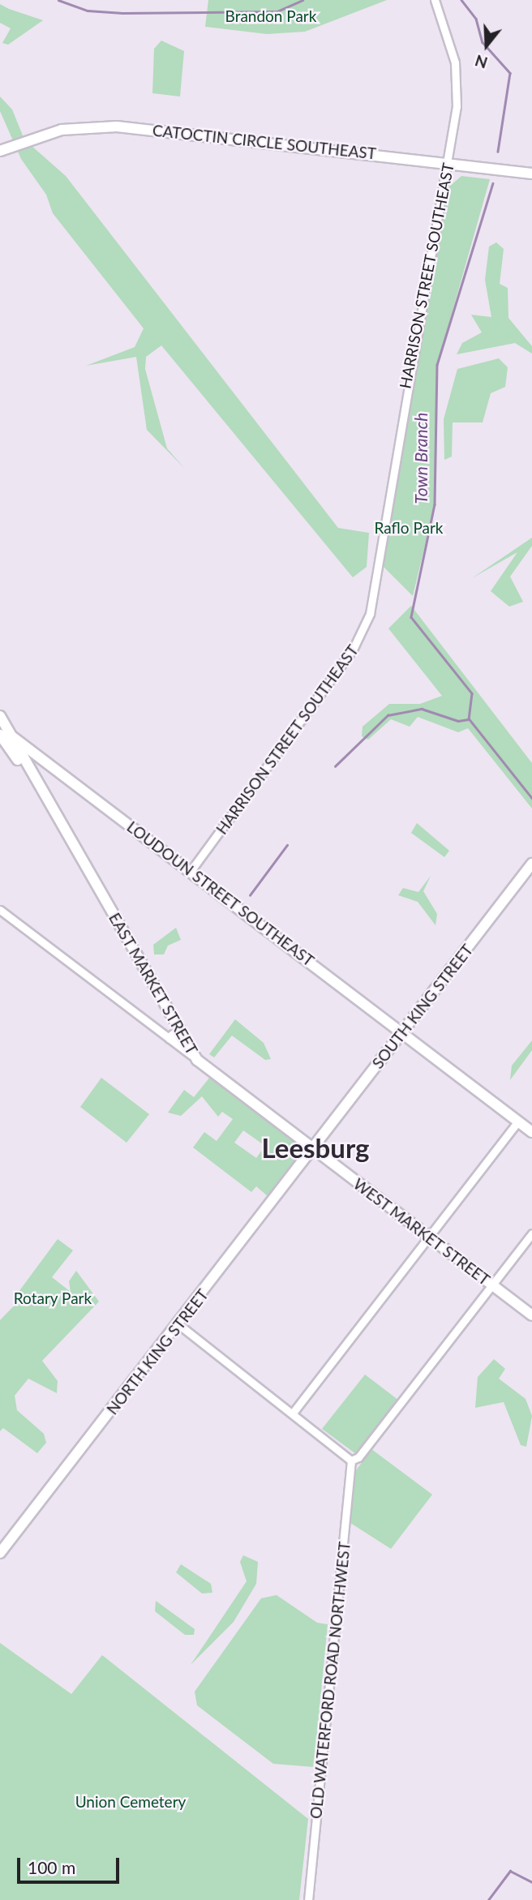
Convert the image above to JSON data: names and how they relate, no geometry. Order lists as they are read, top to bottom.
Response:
{
  "streets": {
    "main road": [
      "CATOCTIN CIRCLE SOUTHEAST",
      "LOUDOUN STREET SOUTHEAST",
      "EAST MARKET STREET",
      "SOUTH KING STREET",
      "WEST MARKET STREET",
      "NORTH KING STREET"
    ],
    "street": ["HARRISON STREET SOUTHEAST", "OLD WATERFORD ROAD NORTHWEST"]
  },
  "crossings": [
    ["CATOCTIN CIRCLE SOUTHEAST", "HARRISON STREET SOUTHEAST"],
    ["HARRISON STREET SOUTHEAST", "LOUDOUN STREET SOUTHEAST"],
    ["LOUDOUN STREET SOUTHEAST", "EAST MARKET STREET"],
    ["LOUDOUN STREET SOUTHEAST", "SOUTH KING STREET"],
    ["EAST MARKET STREET", "SOUTH KING STREET"],
    ["EAST MARKET STREET", "WEST MARKET STREET"],
    ["EAST MARKET STREET", "NORTH KING STREET"],
    ["SOUTH KING STREET", "WEST MARKET STREET"],
    ["SOUTH KING STREET", "NORTH KING STREET"],
    ["WEST MARKET STREET", "NORTH KING STREET"]
  ],
  "districts": ["Leesburg"],
  "water": ["Town Branch"],
  "parks": [
    "Brandon Park",
    "Raflo Park",
    "Rotary Park",
    "Union Cemetery"
  ],
  "scale_bar": "100 m",
  "north": "bottom"
}
